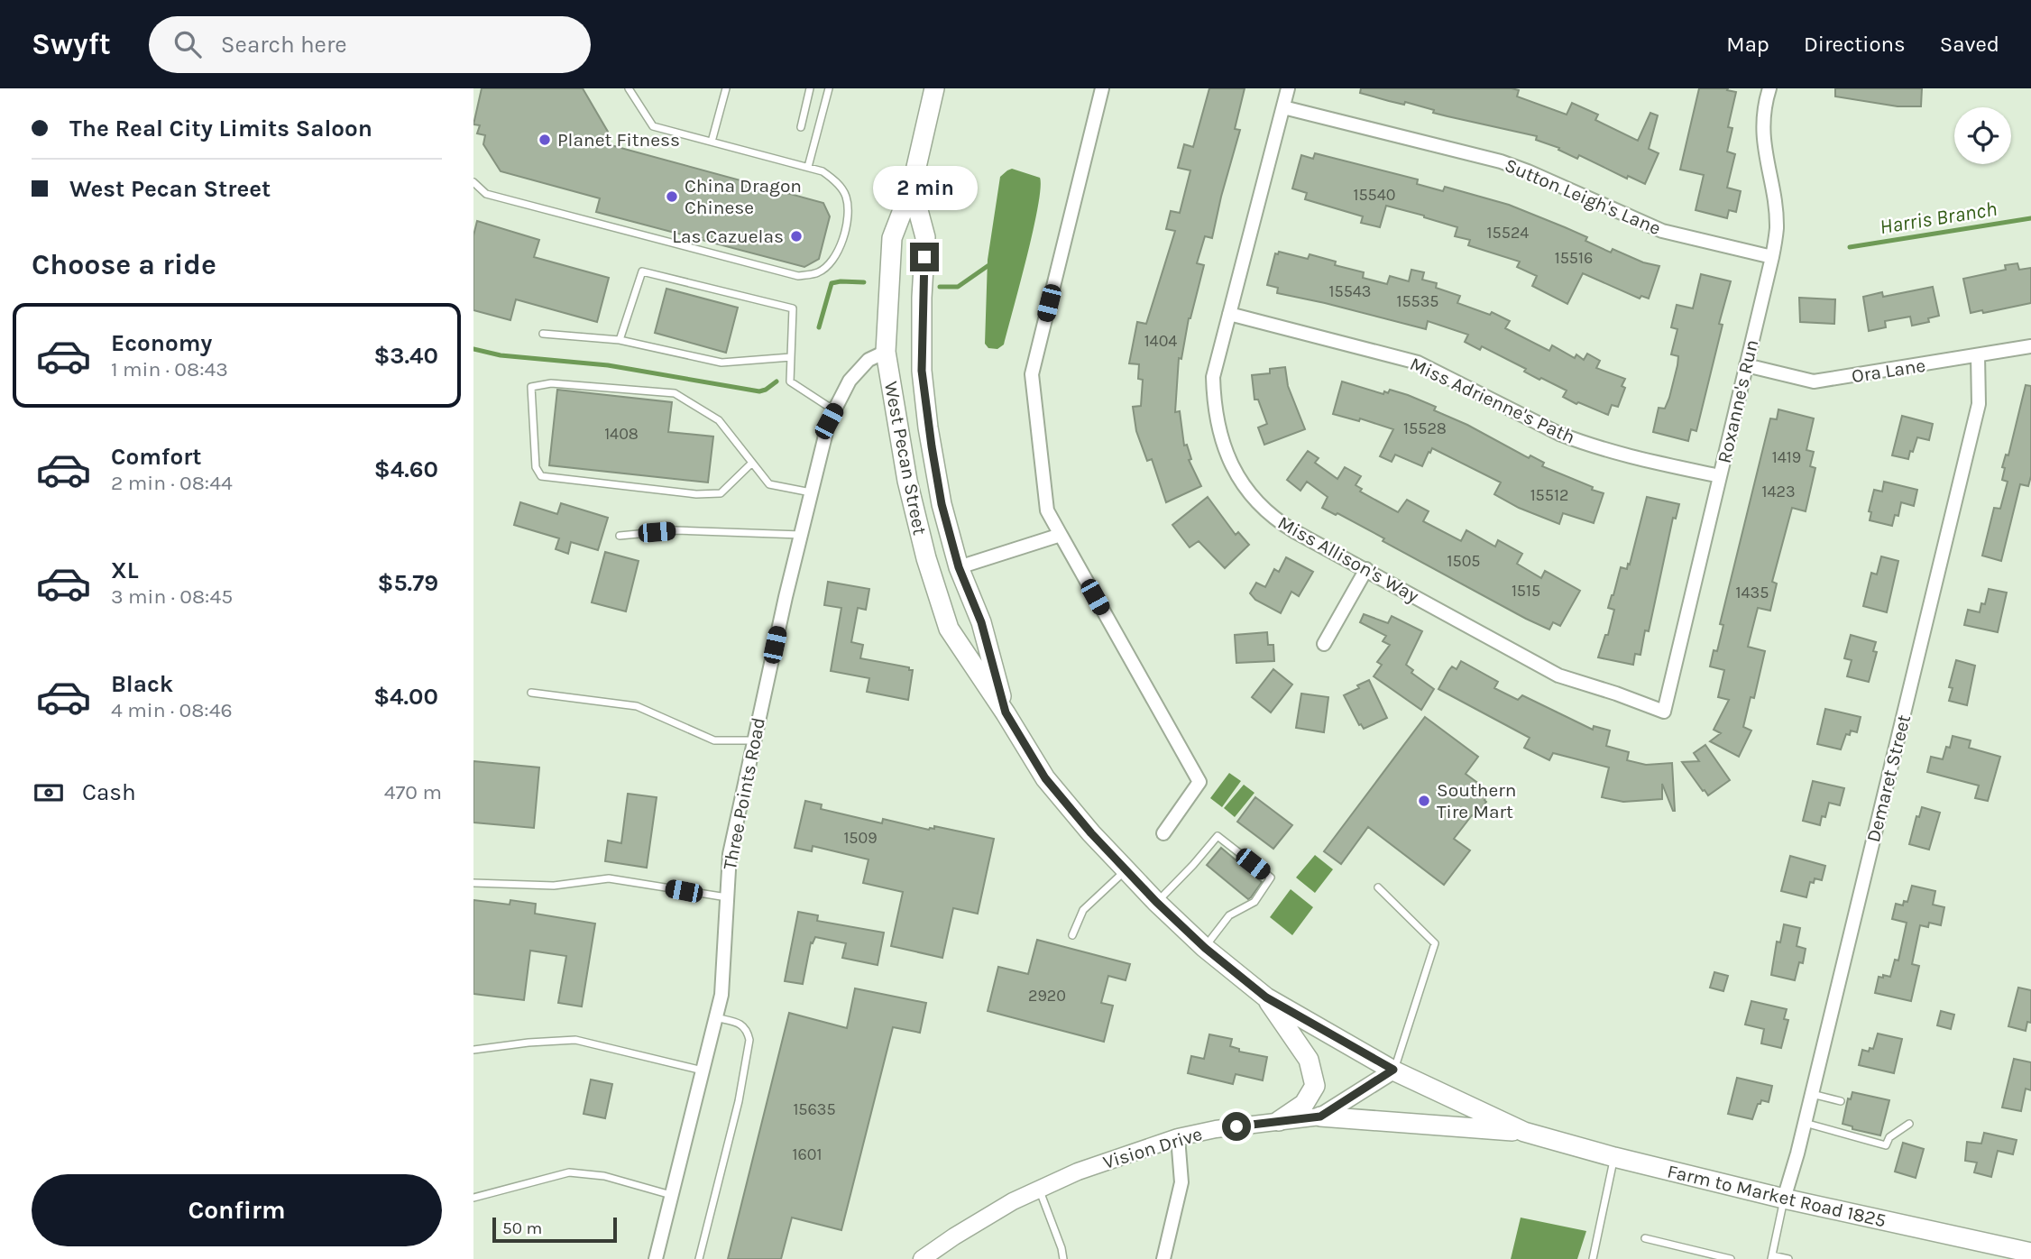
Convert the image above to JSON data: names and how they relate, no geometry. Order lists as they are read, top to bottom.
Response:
{
  "streets": {
    "main road": ["West Pecan Street", "Farm to Market Road 1825"],
    "street": [
      "Sutton Leigh's Lane",
      "Ora Lane",
      "Miss Adrienne's Path",
      "Roxanne's Run",
      "Miss Allison's Way",
      "Demaret Street",
      "Three Points Road",
      "Vision Drive"
    ]
  },
  "crossings": [
    ["Sutton Leigh's Lane", "Roxanne's Run"],
    ["Sutton Leigh's Lane", "Miss Allison's Way"],
    ["Ora Lane", "Roxanne's Run"],
    ["Ora Lane", "Demaret Street"],
    ["Miss Adrienne's Path", "Roxanne's Run"],
    ["Miss Adrienne's Path", "Miss Allison's Way"],
    ["Roxanne's Run", "Miss Allison's Way"],
    ["West Pecan Street", "Three Points Road"],
    ["West Pecan Street", "Vision Drive"],
    ["West Pecan Street", "Farm to Market Road 1825"],
    ["Demaret Street", "Farm to Market Road 1825"]
  ],
  "water": ["Harris Branch"],
  "places": [
    "Planet Fitness",
    "China Dragon Chinese",
    "Las Cazuelas",
    "Southern Tire Mart"
  ],
  "house_numbers": [
    "15540",
    "15524",
    "15516",
    "15543",
    "15535",
    "1404",
    "15528",
    "1408",
    "1419",
    "1423",
    "15512",
    "1505",
    "1515",
    "1435",
    "1509",
    "2920",
    "15635",
    "1601"
  ],
  "scale_bar": "50 m",
  "page": {
    "header": "Swyft",
    "search": "Search here",
    "nav": ["Map", "Directions", "Saved"],
    "banner": ["The Real City Limits Saloon", "West Pecan Street"],
    "bubble": "2 min",
    "heading": "Choose a ride",
    "list": [
      {
        "name": "Economy",
        "note": "1 min · 08:43",
        "value": "$3.40"
      },
      {
        "name": "Comfort",
        "note": "2 min · 08:44",
        "value": "$4.60"
      },
      {
        "name": "XL",
        "note": "3 min · 08:45",
        "value": "$5.79"
      },
      {
        "name": "Black",
        "note": "4 min · 08:46",
        "value": "$4.00"
      }
    ],
    "pay": ["Cash", "470 m"],
    "buttons": "Confirm",
    "scale": "50 m"
  }
}
